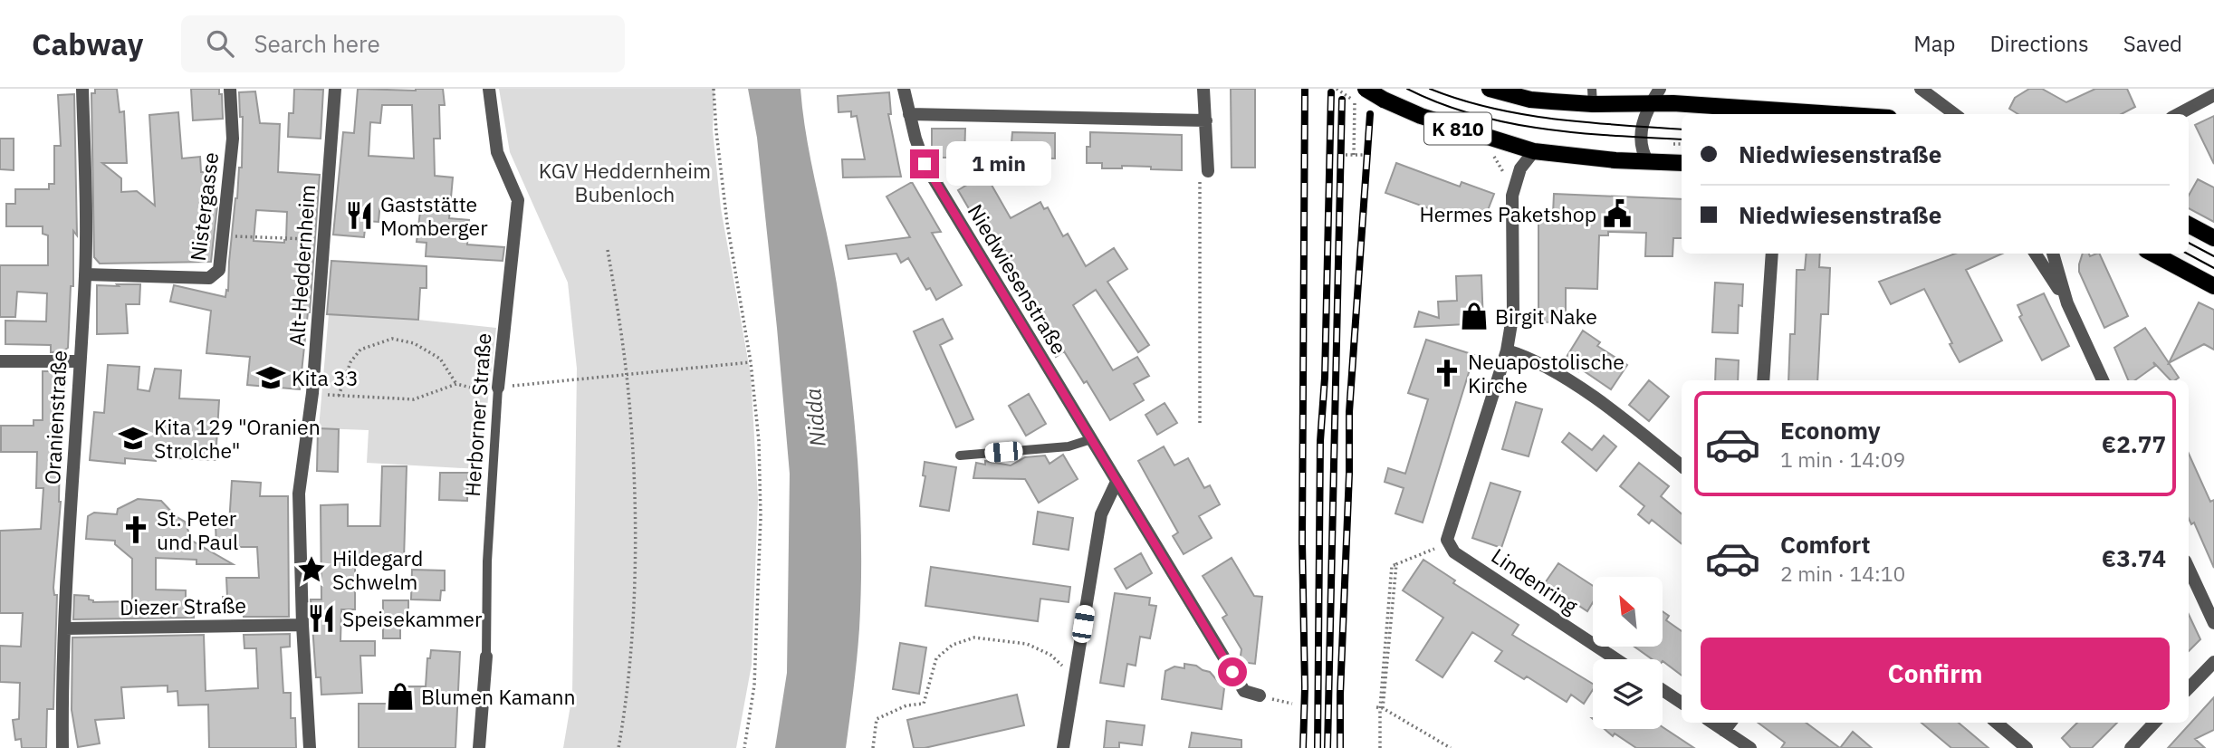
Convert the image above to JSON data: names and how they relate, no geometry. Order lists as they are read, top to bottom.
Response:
{
  "streets": {
    "main road": ["K 810"],
    "street": [
      "Nistergasse",
      "Alt-Heddernheim",
      "Niedwiesenstraße",
      "Herborner Straße",
      "Oranienstraße",
      "Lindenring",
      "Diezer Straße"
    ]
  },
  "crossings": [
    ["Nistergasse", "Oranienstraße"],
    ["Alt-Heddernheim", "Diezer Straße"],
    ["Oranienstraße", "Diezer Straße"]
  ],
  "water": ["Nidda"],
  "parks": ["KGV Heddernheim Bubenloch"],
  "places": {
    "public building": ["Hermes Paketshop"],
    "restaurant": ["Gaststätte Momberger", "Speisekammer"],
    "shop": ["Birgit Nake", "Blumen Kamann"],
    "church": ["Neuapostolische Kirche", "St. Peter und Paul"],
    "school or university": ["Kita 33", "Kita 129 \"Oranien Strolche\""],
    "place": ["Hildegard Schwelm"]
  },
  "north": "top left",
  "page": {
    "header": "Cabway",
    "search": "Search here",
    "nav": ["Map", "Directions", "Saved"],
    "banner": ["Niedwiesenstraße", "Niedwiesenstraße"],
    "bubble": "1 min",
    "list": [
      {
        "name": "Economy",
        "note": "1 min · 14:09",
        "value": "€2.77"
      },
      {
        "name": "Comfort",
        "note": "2 min · 14:10",
        "value": "€3.74"
      }
    ],
    "buttons": "Confirm"
  }
}
